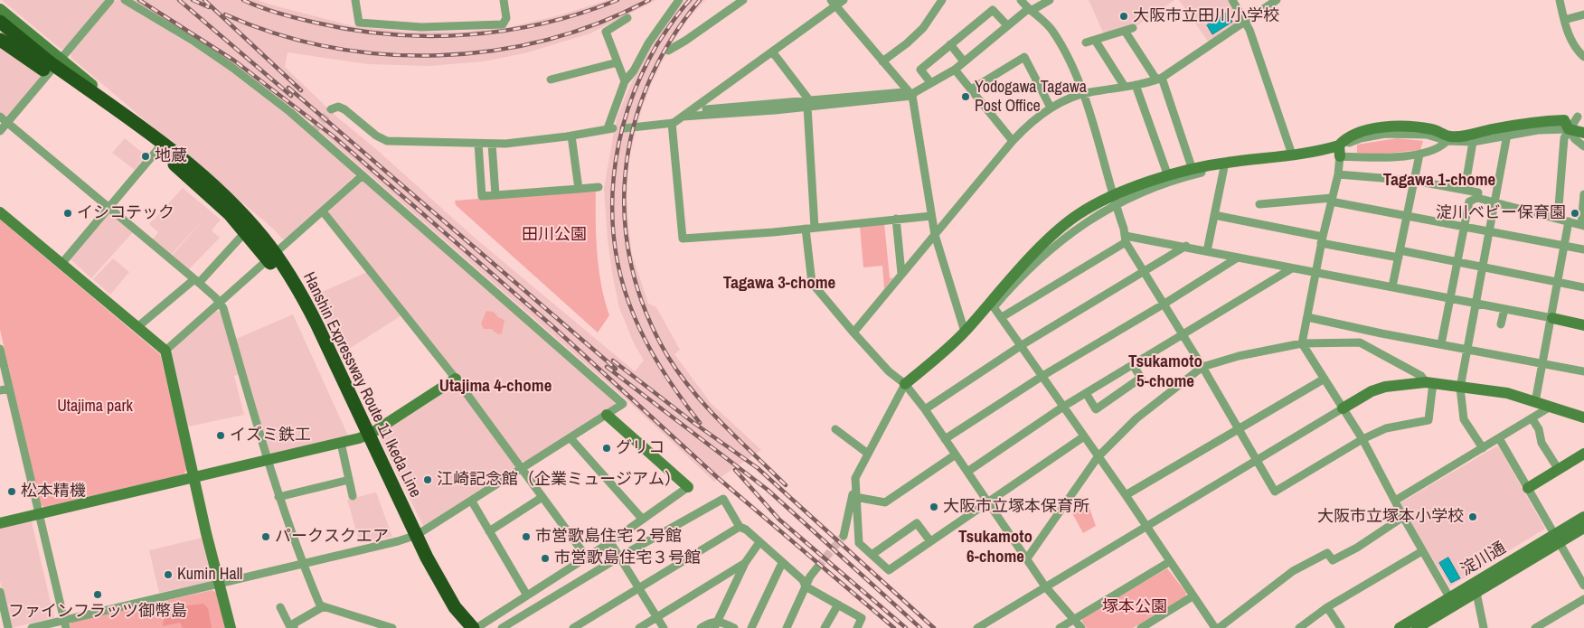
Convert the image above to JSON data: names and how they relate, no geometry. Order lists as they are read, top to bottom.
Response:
{
  "streets": {
    "highway": ["Hanshin Expressway Route 11 Ikeda Line"],
    "street": ["淀川通"]
  },
  "districts": [
    "Tagawa 1-chome",
    "Tagawa 3-chome",
    "Tsukamoto 5-chome",
    "Utajima 4-chome",
    "Tsukamoto 6-chome"
  ],
  "parks": ["田川公園", "Utajima park", "塚本公園"],
  "places": [
    "大阪市立田川小学校",
    "Yodogawa Tagawa Post Office",
    "地蔵",
    "イシコテック",
    "淀川ベビー保育園",
    "イズミ鉄工",
    "グリコ",
    "江崎記念館（企業ミュージアム）",
    "松本精機",
    "大阪市立塚本保育所",
    "大阪市立塚本小学校",
    "パークスクエア",
    "市営歌島住宅２号館",
    "市営歌島住宅３号館",
    "Kumin Hall",
    "ファインフラッツ御幣島"
  ]
}
